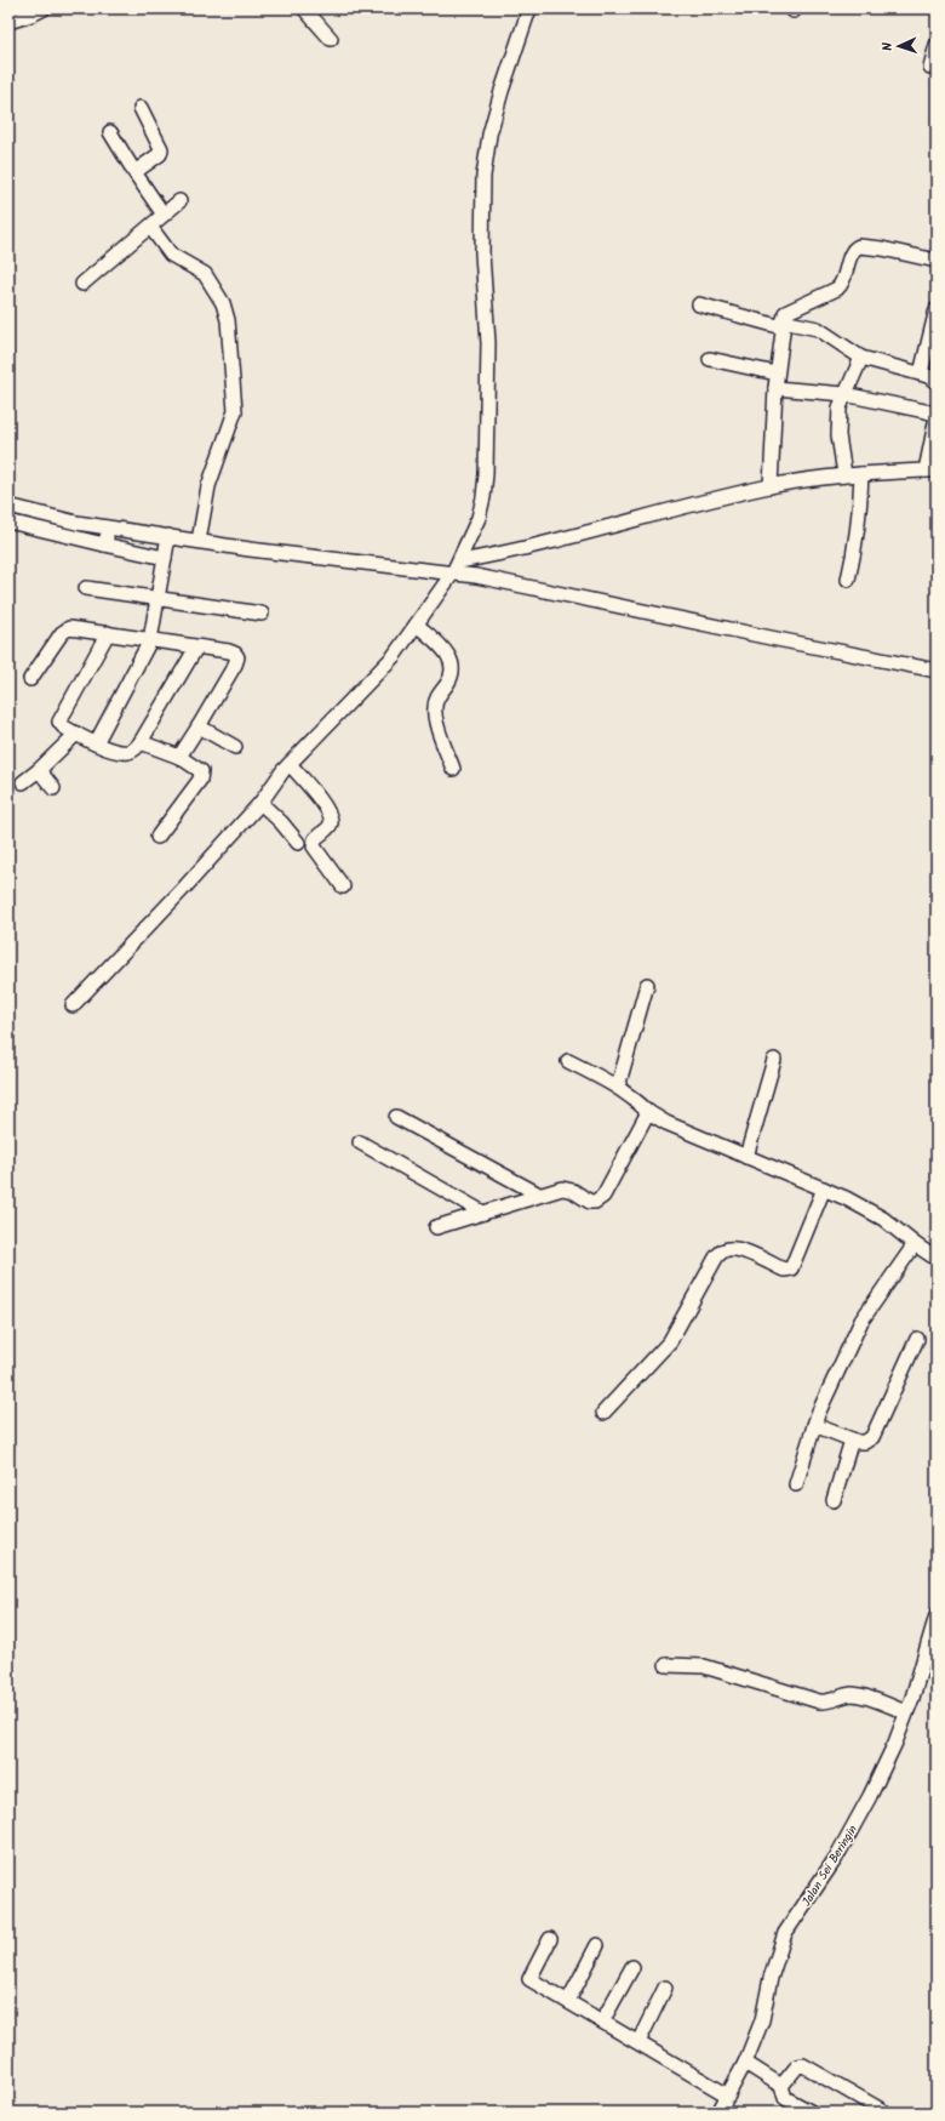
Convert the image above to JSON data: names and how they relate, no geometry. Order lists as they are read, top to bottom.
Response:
{
  "streets": {
    "street": ["Jalan Sei Beringin"]
  },
  "north": "left"
}
